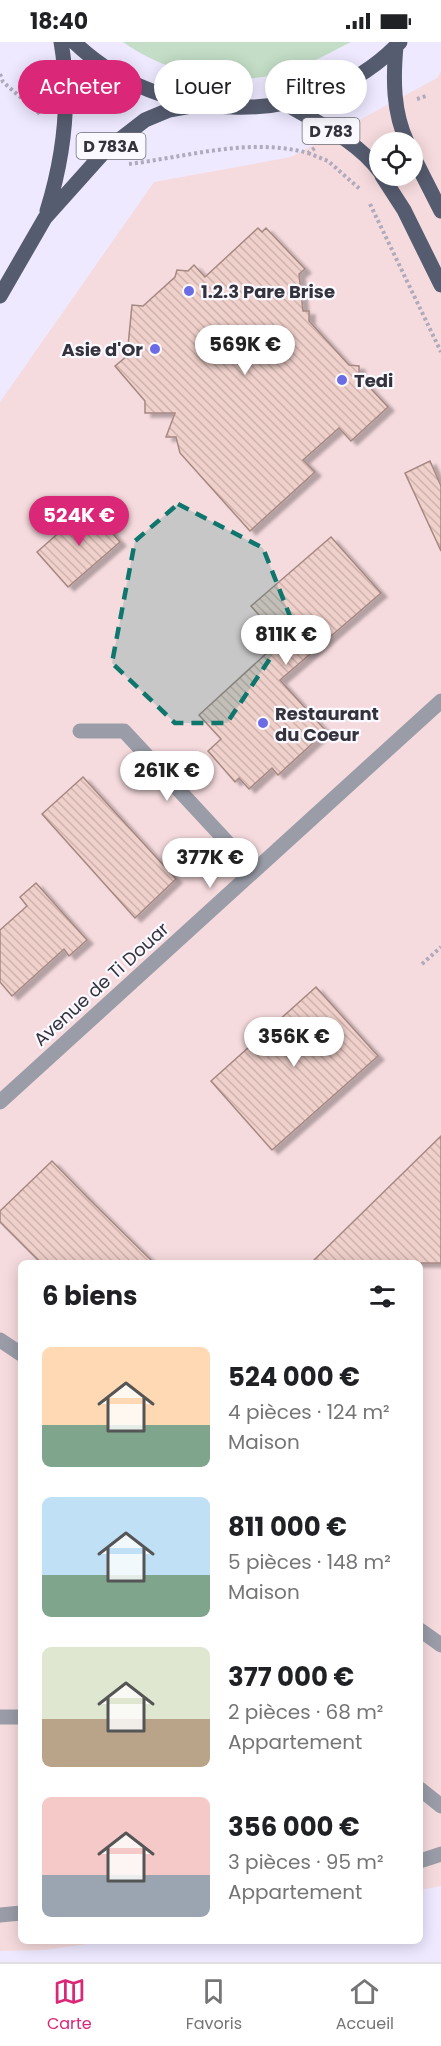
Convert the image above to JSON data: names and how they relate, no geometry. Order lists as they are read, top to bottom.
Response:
{
  "streets": {
    "main road": ["D 783", "D 783A"],
    "street": ["Avenue de Ti Douar"]
  },
  "places": [
    "1.2.3 Pare Brise",
    "Asie d'Or",
    "Tedi",
    "Restaurant du Coeur"
  ],
  "page": {
    "status": "18:40",
    "chip": ["Acheter", "Louer", "Filtres"],
    "price": [
      "569K €",
      "524K €",
      "811K €",
      "261K €",
      "377K €",
      "356K €"
    ],
    "heading": "6 biens",
    "list": [
      {
        "name": "524 000 €",
        "note": "4 pièces · 124 m² · Maison"
      },
      {
        "name": "811 000 €",
        "note": "5 pièces · 148 m² · Maison"
      },
      {
        "name": "377 000 €",
        "note": "2 pièces · 68 m² · Appartement"
      },
      {
        "name": "356 000 €",
        "note": "3 pièces · 95 m² · Appartement"
      }
    ],
    "tabs": ["Carte", "Favoris", "Accueil"]
  }
}
